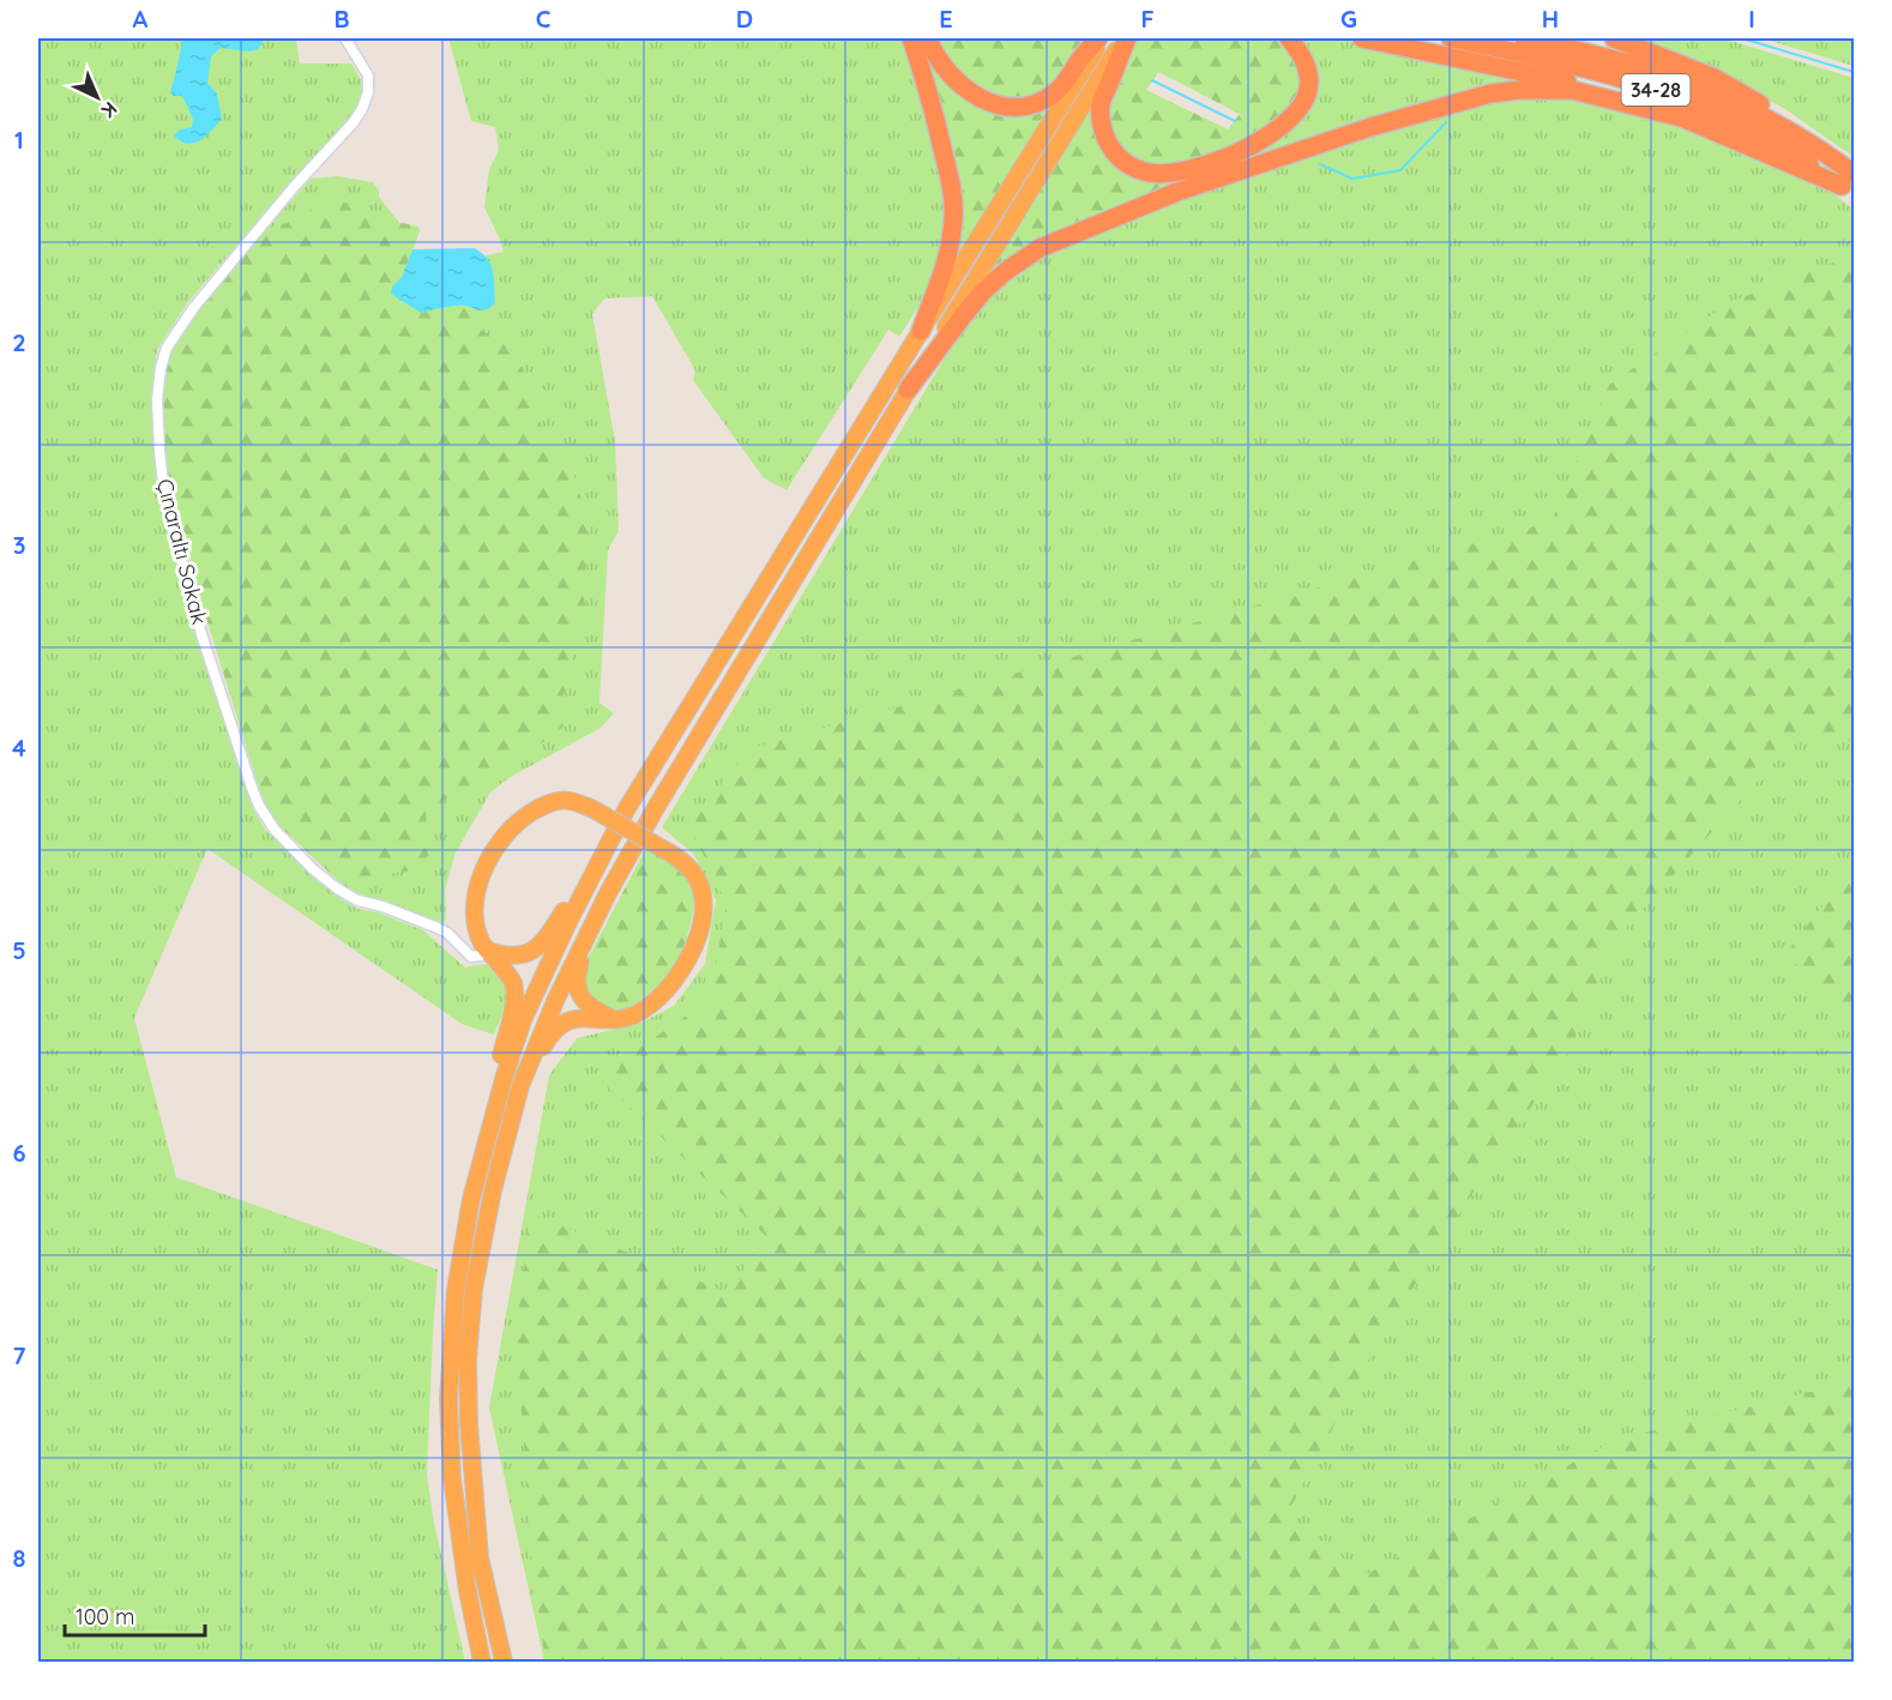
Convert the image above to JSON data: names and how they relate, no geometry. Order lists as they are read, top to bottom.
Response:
{
  "streets": {
    "highway": ["34-28"],
    "street": ["Çınaraltı Sokak"]
  },
  "scale_bar": "100 m",
  "north": "bottom right",
  "grid": {
    "columns": [
      "A",
      "B",
      "C",
      "D",
      "E",
      "F",
      "G",
      "H",
      "I"
    ],
    "rows": [
      "1",
      "2",
      "3",
      "4",
      "5",
      "6",
      "7",
      "8"
    ]
  }
}
